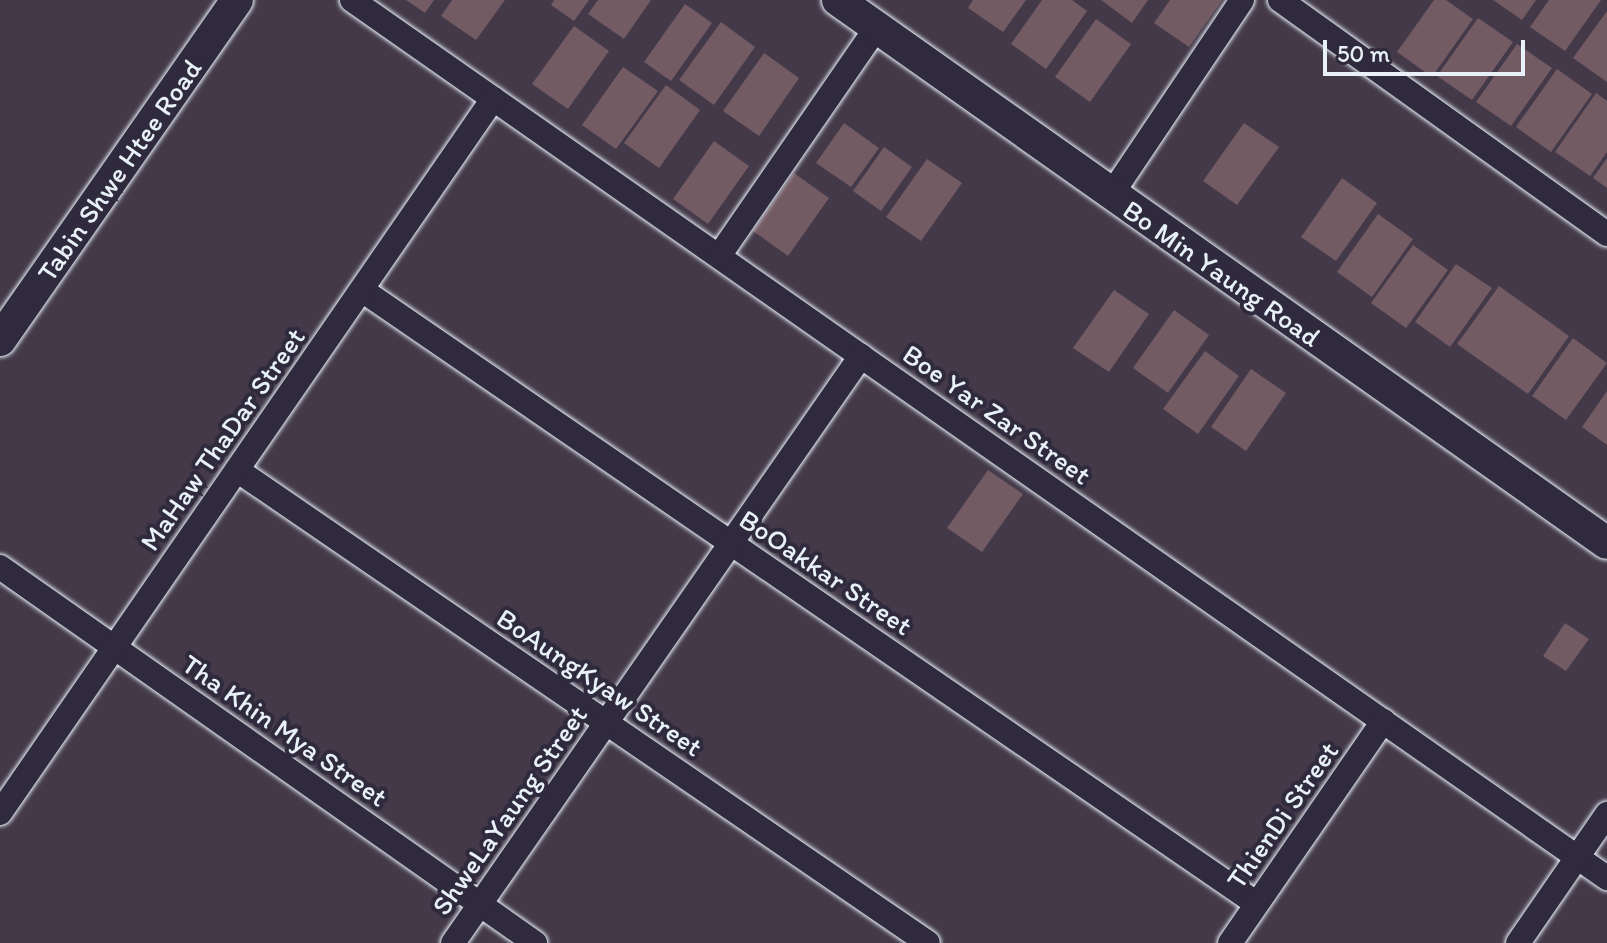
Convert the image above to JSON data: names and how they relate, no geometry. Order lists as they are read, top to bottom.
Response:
{
  "streets": {
    "street": [
      "Tabin Shwe Htee Road",
      "Bo Min Yaung Road",
      "Boe Yar Zar Street",
      "MaHaw ThaDar Street",
      "BoOakkar Street",
      "BoAungKyaw Street",
      "Tha Khin Mya Street",
      "ShweLaYaung Street",
      "ThienDi Street"
    ]
  },
  "crossings": [
    ["Boe Yar Zar Street", "MaHaw ThaDar Street"],
    ["Boe Yar Zar Street", "ShweLaYaung Street"],
    ["Boe Yar Zar Street", "ThienDi Street"],
    ["MaHaw ThaDar Street", "BoOakkar Street"],
    ["MaHaw ThaDar Street", "BoAungKyaw Street"],
    ["MaHaw ThaDar Street", "Tha Khin Mya Street"],
    ["BoOakkar Street", "ShweLaYaung Street"],
    ["BoOakkar Street", "ThienDi Street"],
    ["BoAungKyaw Street", "ShweLaYaung Street"],
    ["Tha Khin Mya Street", "ShweLaYaung Street"]
  ],
  "scale_bar": "50 m"
}
